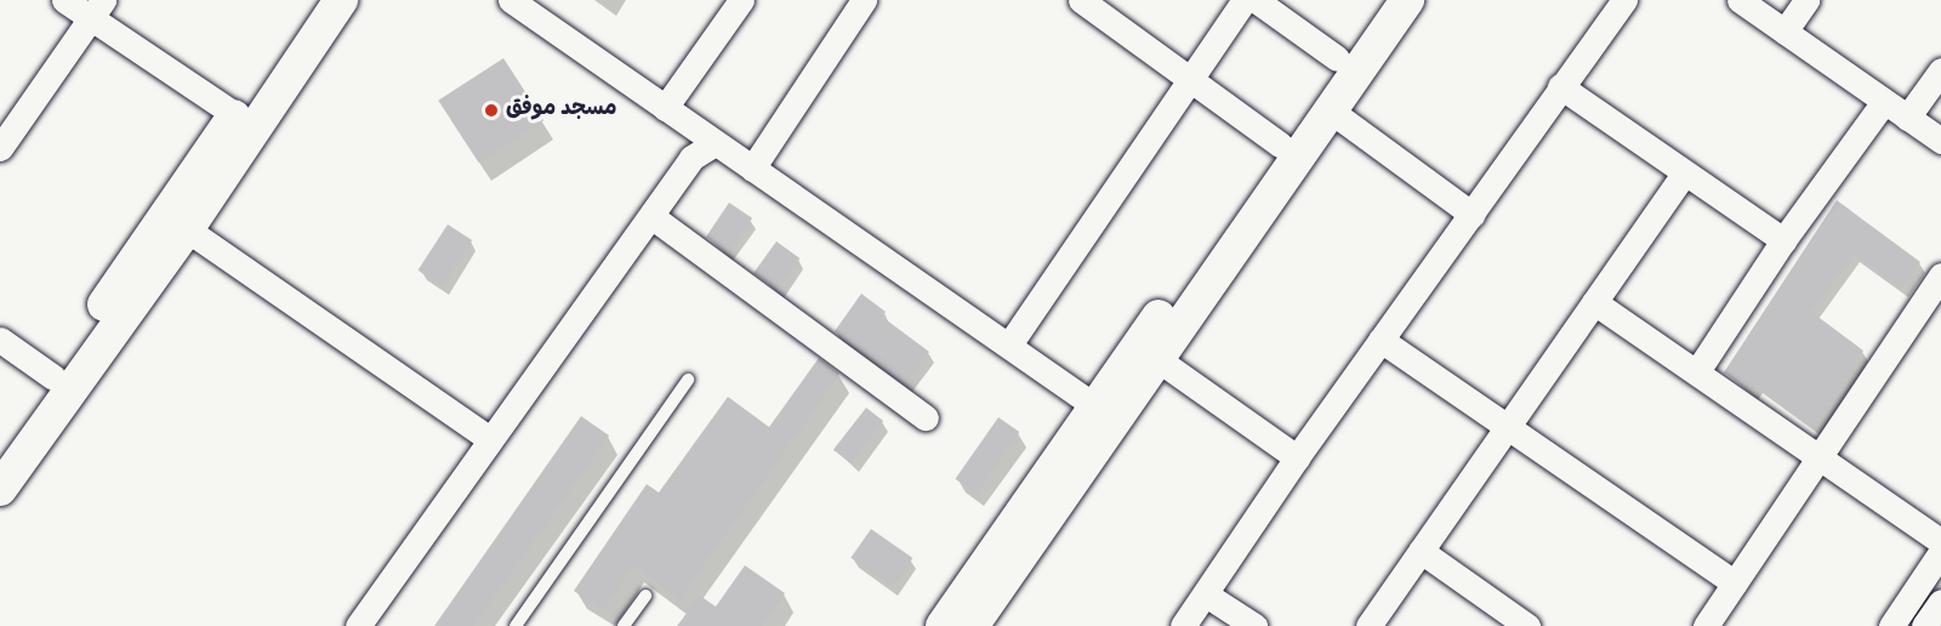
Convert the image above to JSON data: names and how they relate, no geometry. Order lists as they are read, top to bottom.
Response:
{
  "places": ["مسجد موفق"]
}
